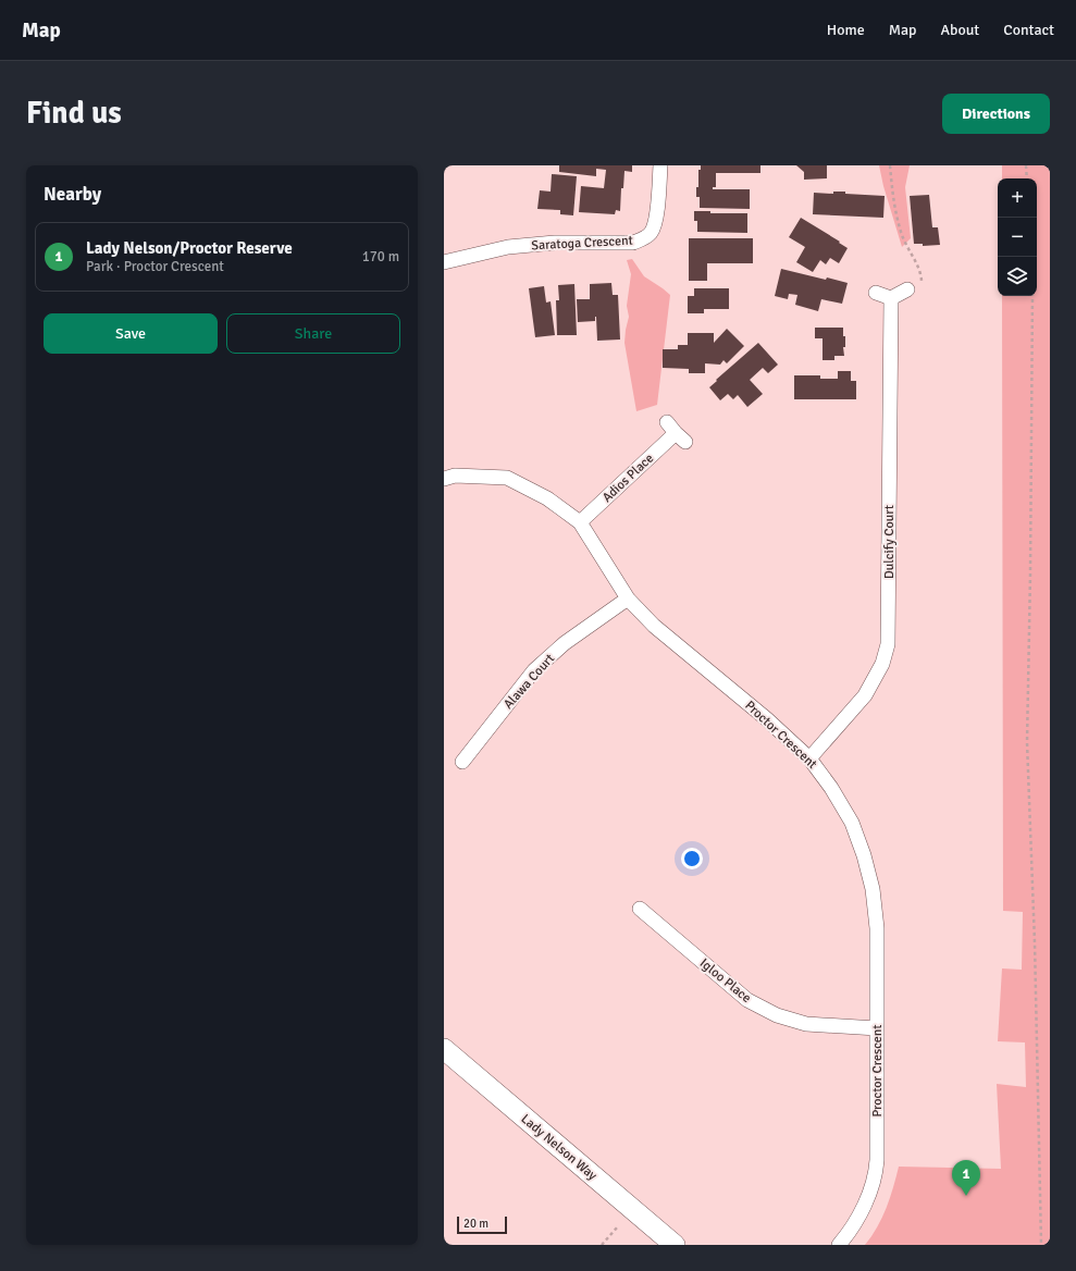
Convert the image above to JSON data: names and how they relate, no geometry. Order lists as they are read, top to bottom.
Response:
{
  "streets": {
    "street": [
      "Saratoga Crescent",
      "Adios Place",
      "Dulcify Court",
      "Alawa Court",
      "Proctor Crescent",
      "Igloo Place",
      "Lady Nelson Way"
    ]
  },
  "crossings": [
    ["Adios Place", "Proctor Crescent"],
    ["Dulcify Court", "Proctor Crescent"],
    ["Alawa Court", "Proctor Crescent"],
    ["Proctor Crescent", "Igloo Place"]
  ],
  "scale_bar": "20 m",
  "page": {
    "header": "Map",
    "nav": [
      "Home",
      "Map",
      "About",
      "Contact"
    ],
    "buttons": [
      "Directions",
      ["Save", "Share"]
    ],
    "title": "Find us",
    "heading": "Nearby",
    "map_buttons": ["+", "−"],
    "list": [
      {
        "mark": "1",
        "name": "Lady Nelson/Proctor Reserve",
        "note": "Park · Proctor Crescent",
        "value": "170 m"
      }
    ],
    "pins": "1",
    "scale": "20 m"
  }
}
